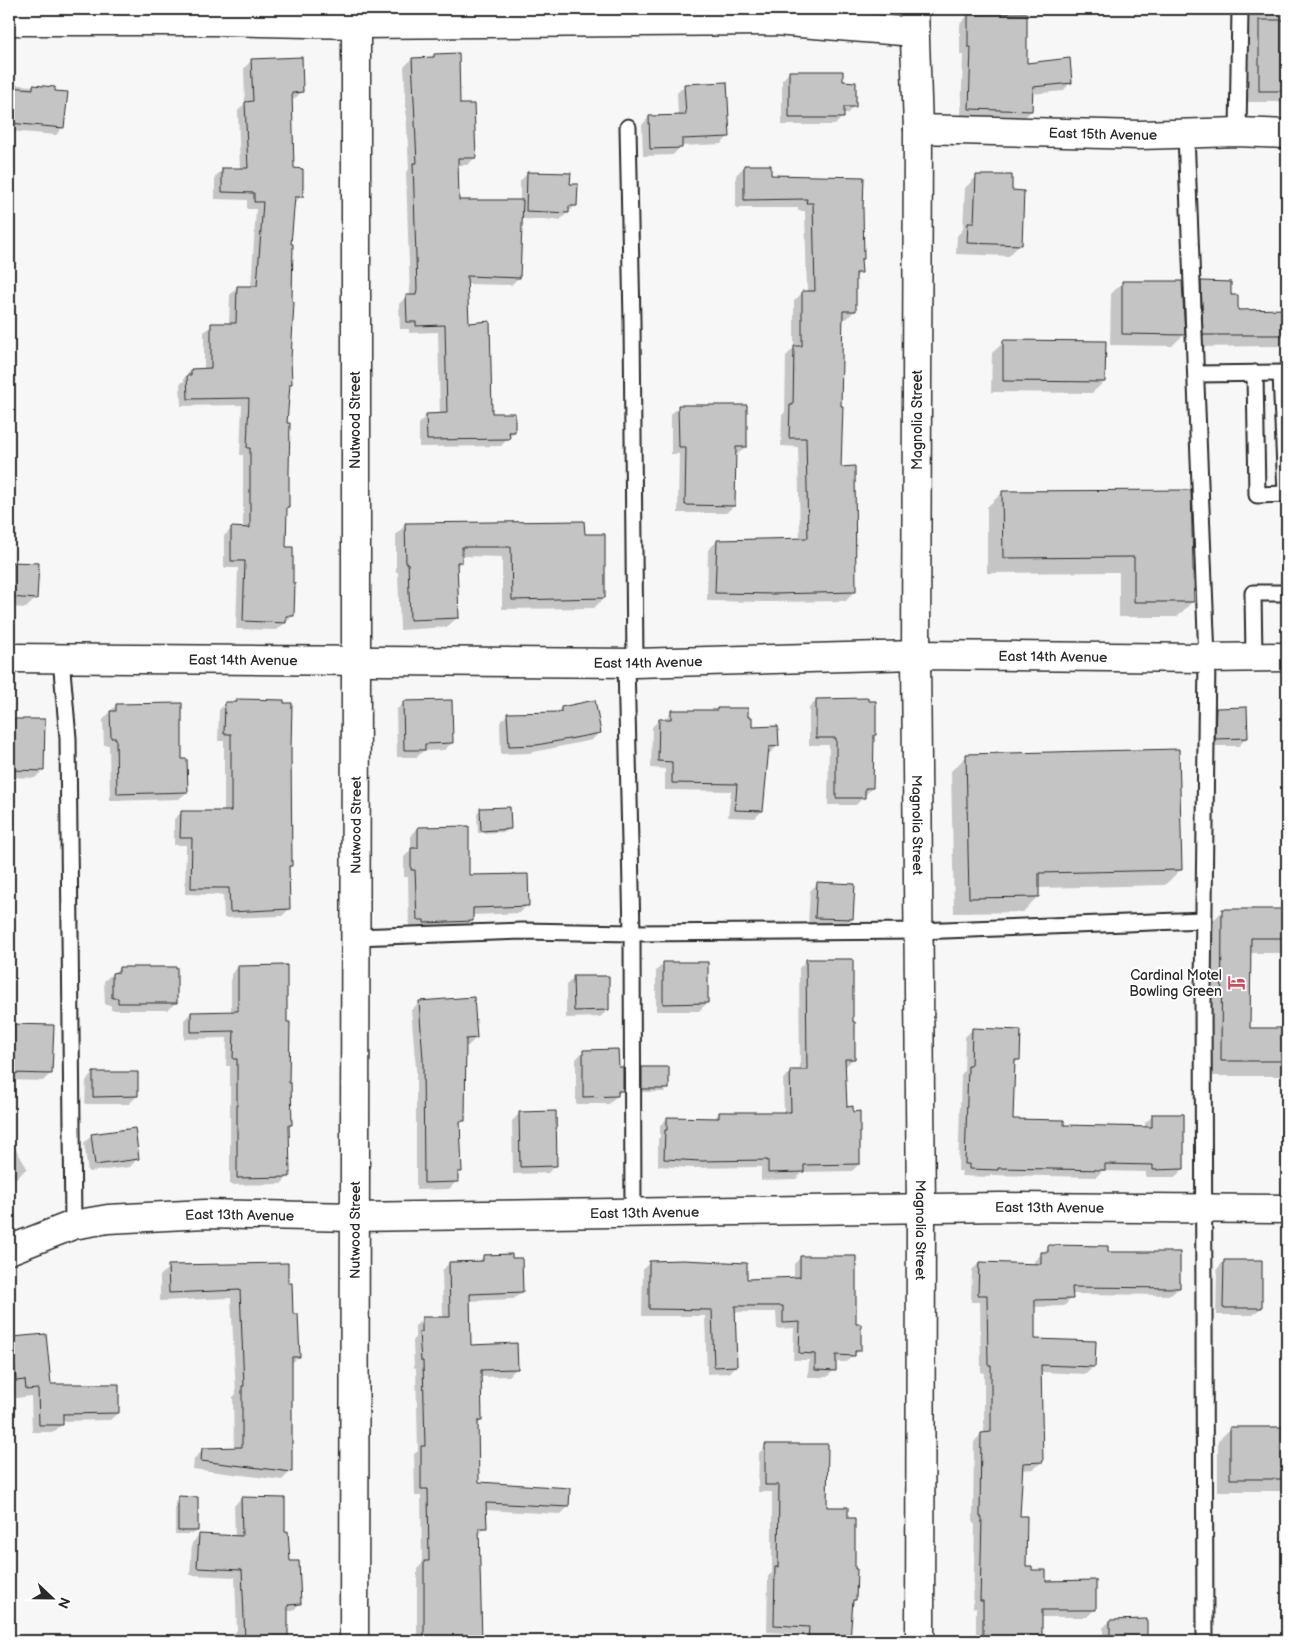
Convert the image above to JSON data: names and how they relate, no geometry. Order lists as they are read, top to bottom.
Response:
{
  "streets": {
    "street": [
      "East 15th Avenue",
      "Nutwood Street",
      "Magnolia Street",
      "East 14th Avenue",
      "East 13th Avenue"
    ]
  },
  "crossings": [
    ["East 15th Avenue", "Magnolia Street"],
    ["Nutwood Street", "East 14th Avenue"],
    ["Nutwood Street", "East 13th Avenue"],
    ["Magnolia Street", "East 14th Avenue"],
    ["Magnolia Street", "East 13th Avenue"]
  ],
  "places": {
    "hotel": ["Cardinal Motel Bowling Green"]
  },
  "north": "right"
}
